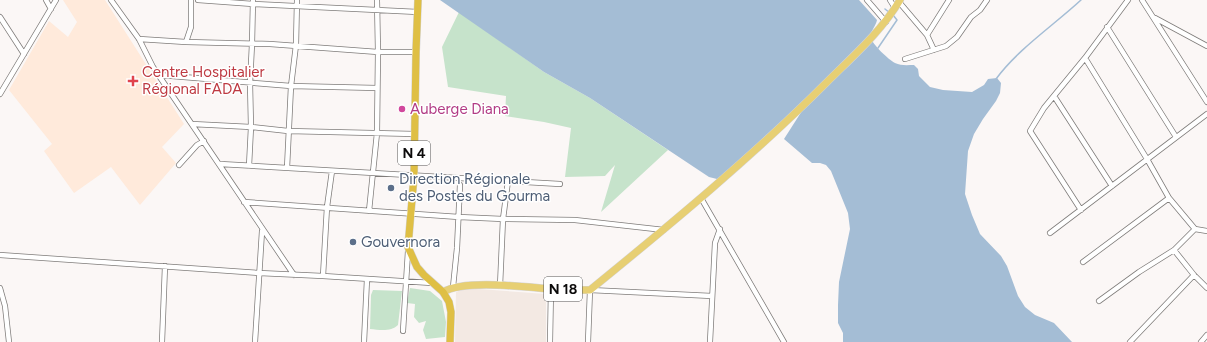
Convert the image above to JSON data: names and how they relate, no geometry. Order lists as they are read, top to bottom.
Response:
{
  "streets": {
    "highway": ["N 4"],
    "main road": ["N 18"]
  },
  "crossings": [
    ["N 4", "N 18"]
  ],
  "places": {
    "health": ["Centre Hospitalier Régional FADA"],
    "other": ["Auberge Diana", "Direction Régionale des Postes du Gourma", "Gouvernora"]
  }
}
